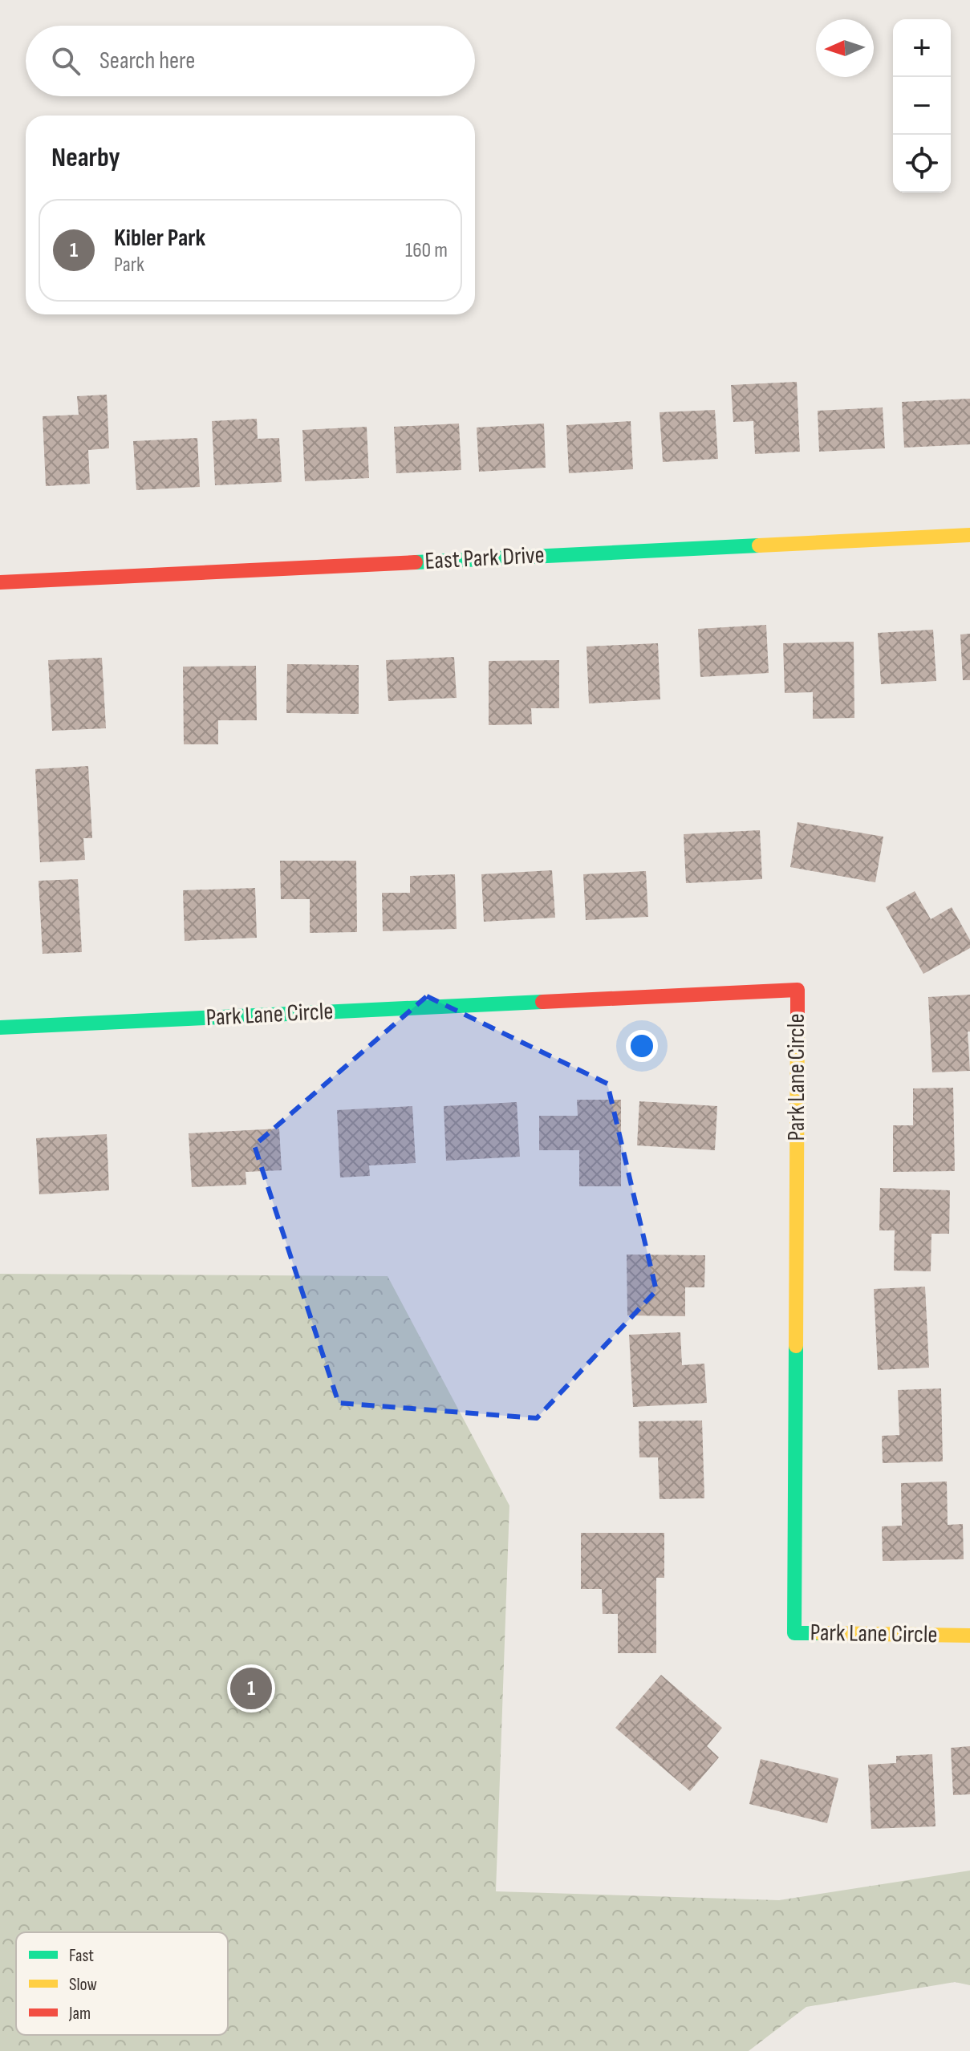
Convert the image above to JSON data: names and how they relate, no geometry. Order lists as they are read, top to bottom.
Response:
{
  "streets": {
    "street": ["East Park Drive", "Park Lane Circle"]
  },
  "legend": ["Fast", "Slow", "Jam"],
  "north": "left",
  "page": {
    "map_buttons": ["+", "−"],
    "search": "Search here",
    "heading": "Nearby",
    "list": [
      {
        "mark": "1",
        "name": "Kibler Park",
        "note": "Park",
        "value": "160 m"
      }
    ],
    "pins": "1"
  }
}
